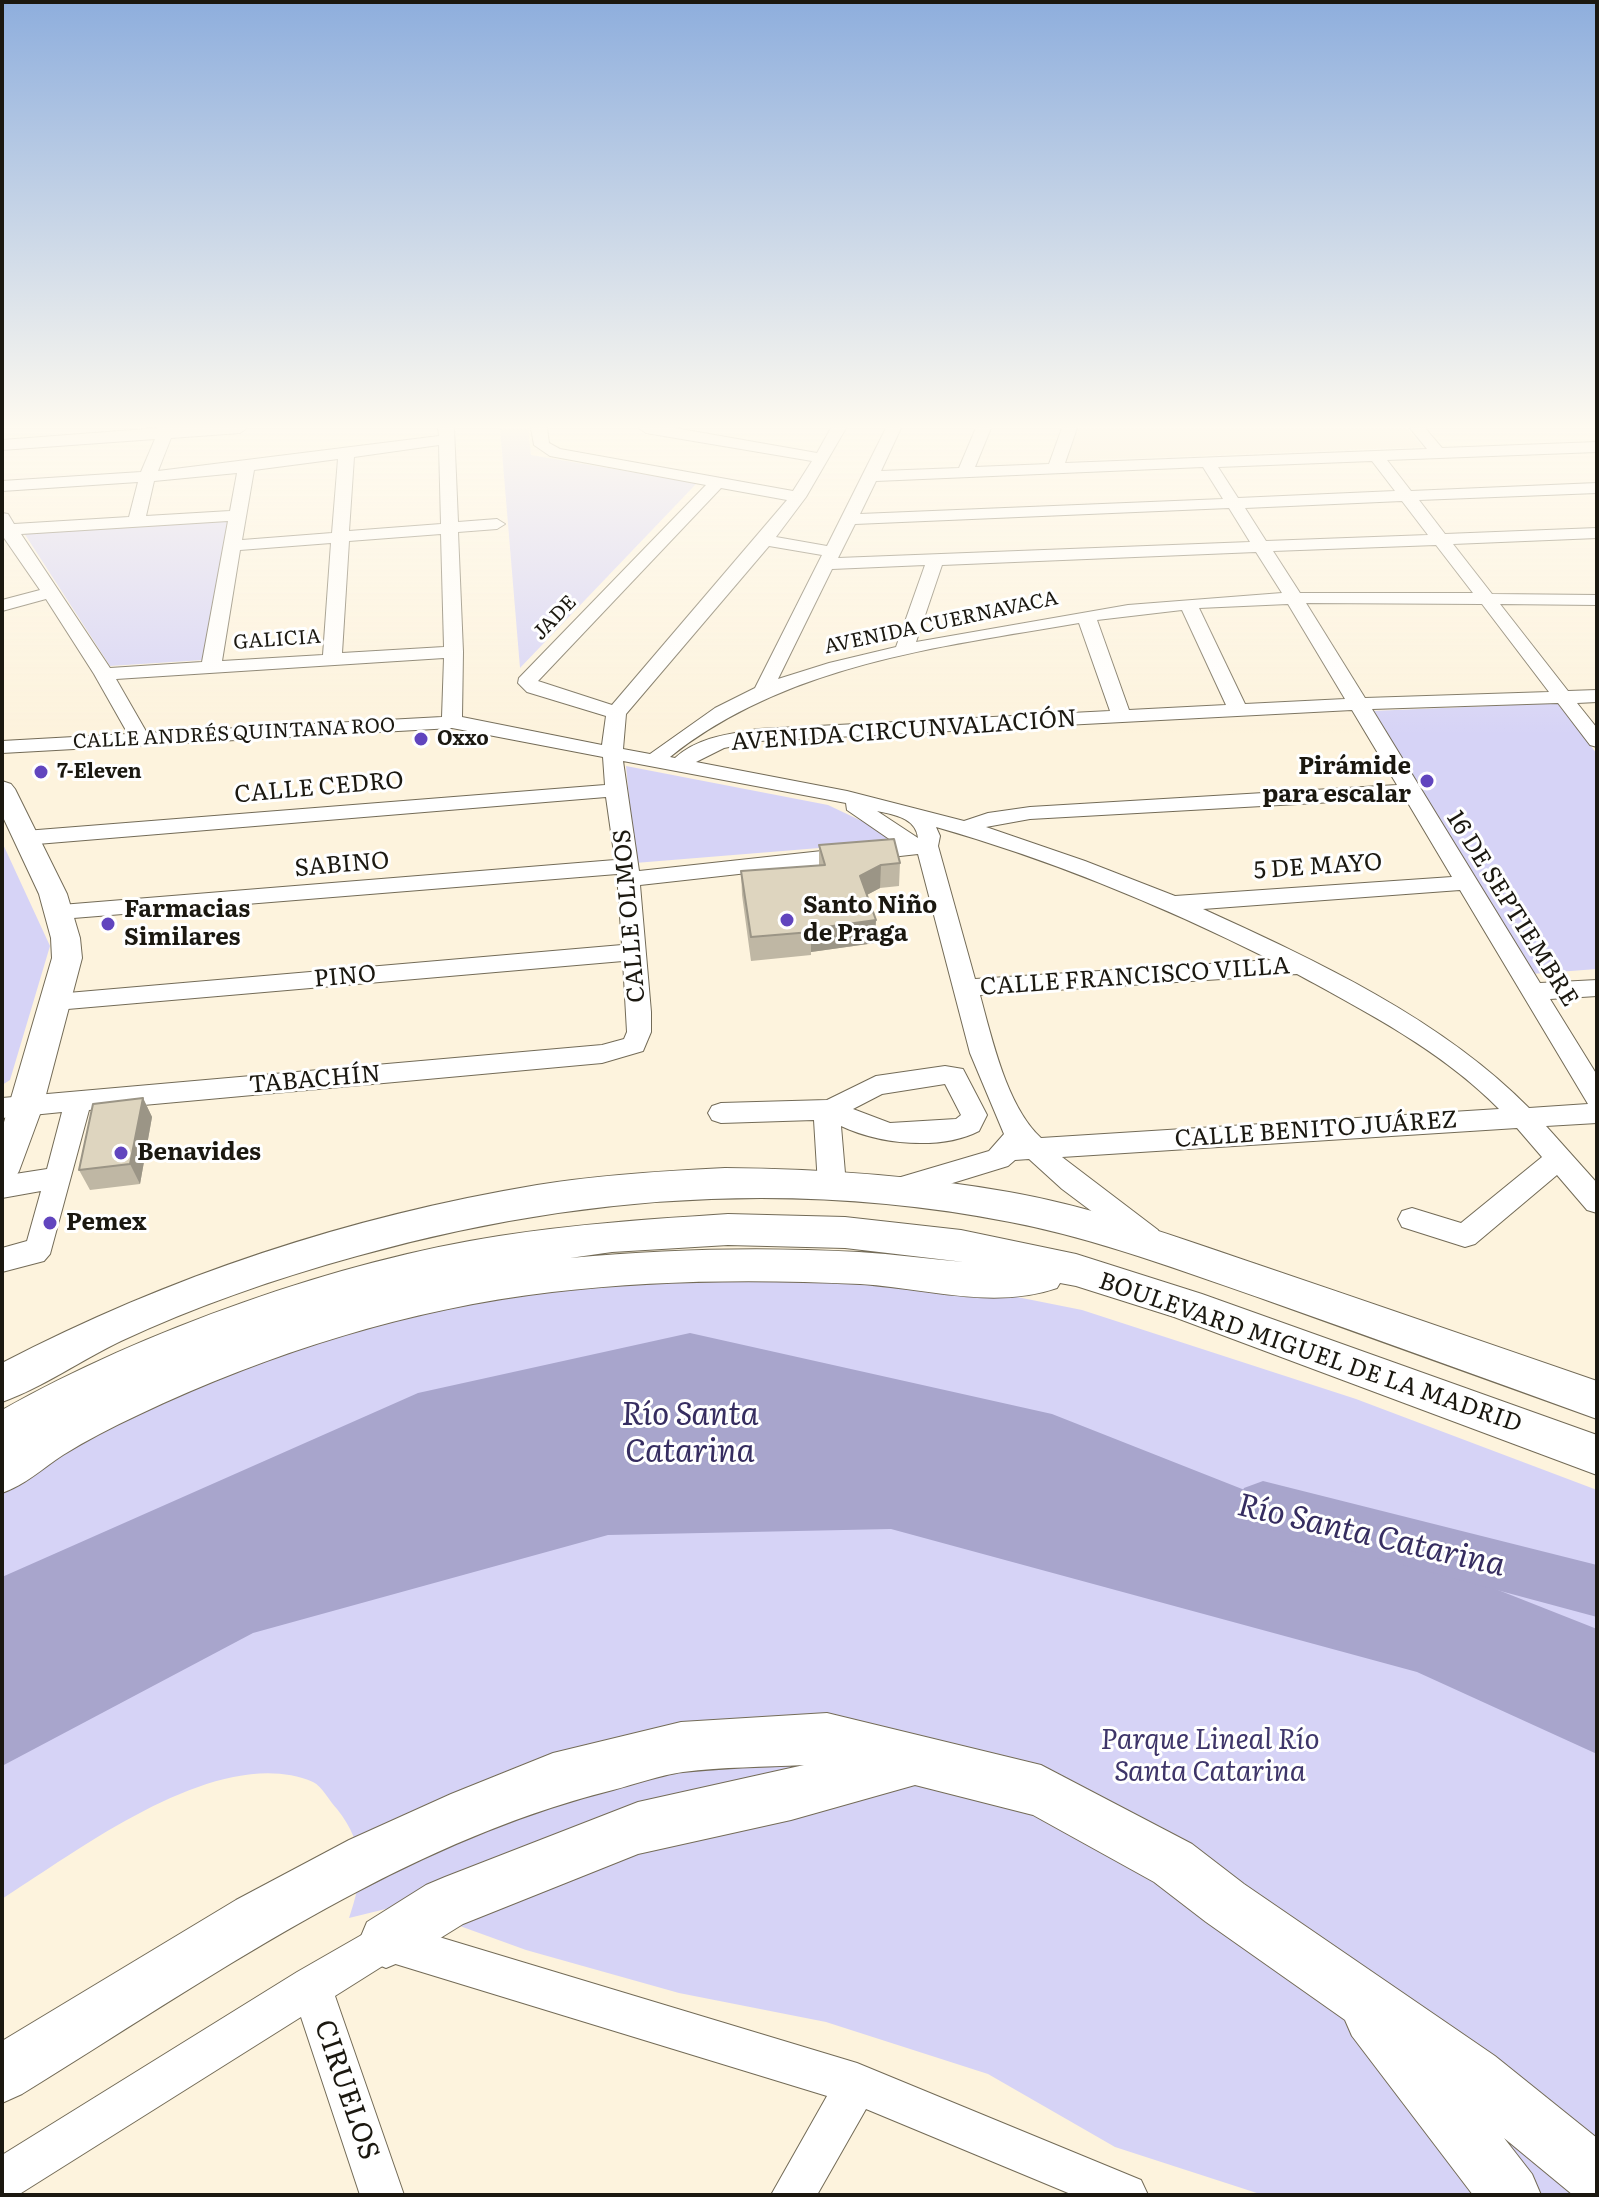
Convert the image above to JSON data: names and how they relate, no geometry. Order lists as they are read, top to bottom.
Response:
{
  "streets": {
    "highway": ["BOULEVARD MIGUEL DE LA MADRID"],
    "street": [
      "JADE",
      "AVENIDA CUERNAVACA",
      "GALICIA",
      "AVENIDA CIRCUNVALACIÓN",
      "CALLE ANDRÉS QUINTANA ROO",
      "CALLE CEDRO",
      "SABINO",
      "5 DE MAYO",
      "16 DE SEPTIEMBRE",
      "CALLE OLMOS",
      "PINO",
      "CALLE FRANCISCO VILLA",
      "TABACHÍN",
      "CALLE BENITO JUÁREZ",
      "CIRUELOS"
    ]
  },
  "crossings": [
    ["JADE", "CALLE OLMOS"],
    ["AVENIDA CUERNAVACA", "CALLE ANDRÉS QUINTANA ROO"],
    ["AVENIDA CUERNAVACA", "16 DE SEPTIEMBRE"],
    ["AVENIDA CIRCUNVALACIÓN", "CALLE ANDRÉS QUINTANA ROO"],
    ["AVENIDA CIRCUNVALACIÓN", "5 DE MAYO"],
    ["AVENIDA CIRCUNVALACIÓN", "16 DE SEPTIEMBRE"],
    ["AVENIDA CIRCUNVALACIÓN", "CALLE FRANCISCO VILLA"],
    ["AVENIDA CIRCUNVALACIÓN", "CALLE BENITO JUÁREZ"],
    ["CALLE ANDRÉS QUINTANA ROO", "CALLE OLMOS"],
    ["CALLE CEDRO", "CALLE OLMOS"],
    ["SABINO", "CALLE OLMOS"],
    ["5 DE MAYO", "16 DE SEPTIEMBRE"],
    ["CALLE OLMOS", "PINO"],
    ["CALLE OLMOS", "TABACHÍN"]
  ],
  "water": ["Río Santa Catarina"],
  "parks": ["Parque Lineal Río Santa Catarina"],
  "places": [
    "Oxxo",
    "7-Eleven",
    "Pirámide para escalar",
    "Santo Niño de Praga",
    "Farmacias Similares",
    "Benavides",
    "Pemex"
  ]
}
